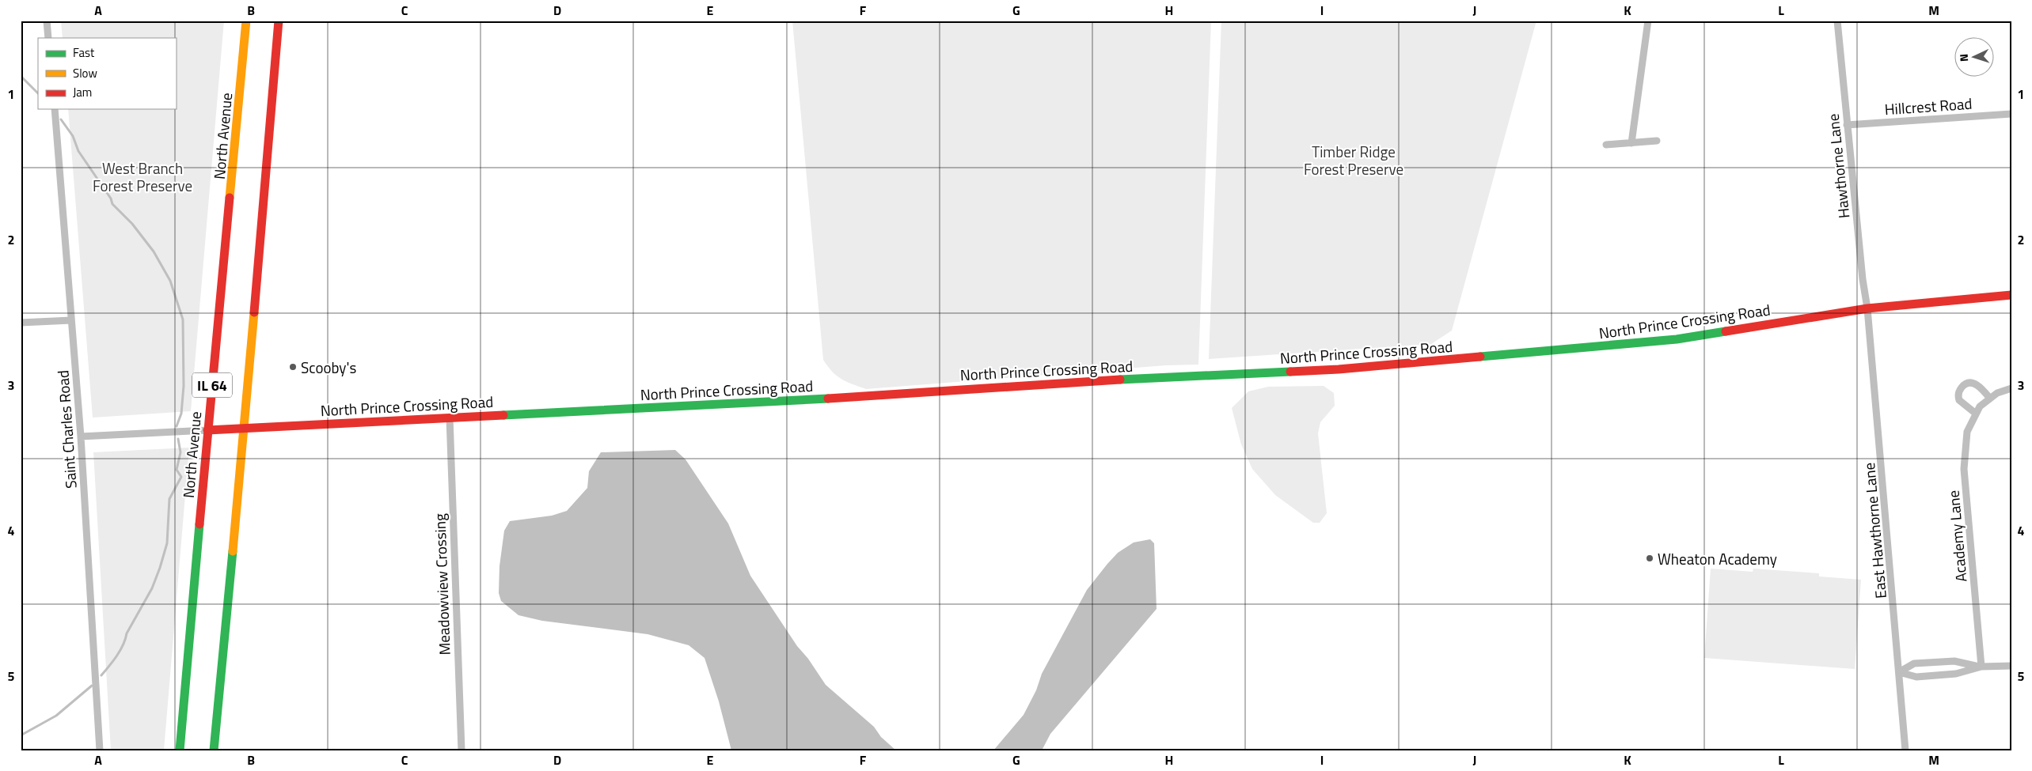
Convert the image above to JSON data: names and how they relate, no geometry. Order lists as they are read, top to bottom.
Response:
{
  "streets": {
    "street": [
      "Hillcrest Road",
      "North Avenue",
      "Hawthorne Lane",
      "North Prince Crossing Road",
      "IL 64",
      "Saint Charles Road",
      "East Hawthorne Lane",
      "Academy Lane",
      "Meadowview Crossing"
    ]
  },
  "crossings": [
    ["Hillcrest Road", "Hawthorne Lane"],
    ["North Avenue", "North Prince Crossing Road"],
    ["Hawthorne Lane", "North Prince Crossing Road"],
    ["Hawthorne Lane", "East Hawthorne Lane"],
    ["North Prince Crossing Road", "IL 64"],
    ["North Prince Crossing Road", "Saint Charles Road"],
    ["North Prince Crossing Road", "East Hawthorne Lane"],
    ["North Prince Crossing Road", "Meadowview Crossing"]
  ],
  "parks": ["Timber Ridge Forest Preserve", "West Branch Forest Preserve"],
  "places": ["Scooby's", "Wheaton Academy"],
  "legend": ["Fast", "Slow", "Jam"],
  "north": "left",
  "grid": {
    "columns": [
      "A",
      "B",
      "C",
      "D",
      "E",
      "F",
      "G",
      "H",
      "I",
      "J",
      "K",
      "L",
      "M"
    ],
    "rows": [
      "1",
      "2",
      "3",
      "4",
      "5"
    ]
  }
}
